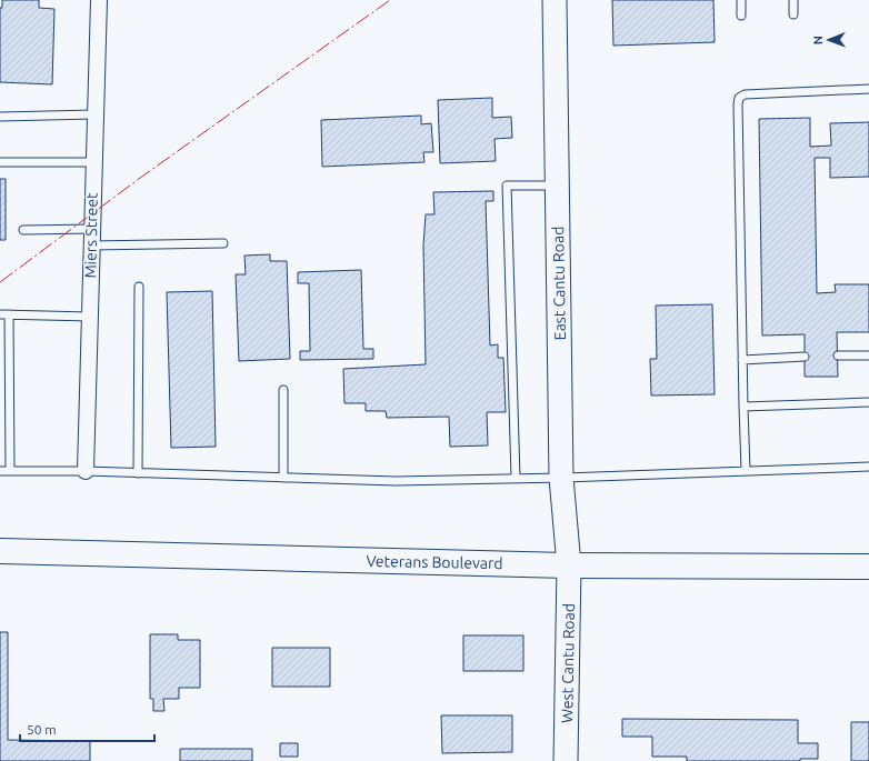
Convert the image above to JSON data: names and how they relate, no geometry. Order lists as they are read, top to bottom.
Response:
{
  "streets": {
    "main road": ["Veterans Boulevard"],
    "street": ["Miers Street", "East Cantu Road", "West Cantu Road"]
  },
  "crossings": [
    ["East Cantu Road", "Veterans Boulevard"],
    ["East Cantu Road", "West Cantu Road"],
    ["Veterans Boulevard", "West Cantu Road"]
  ],
  "scale_bar": "50 m",
  "north": "left"
}
